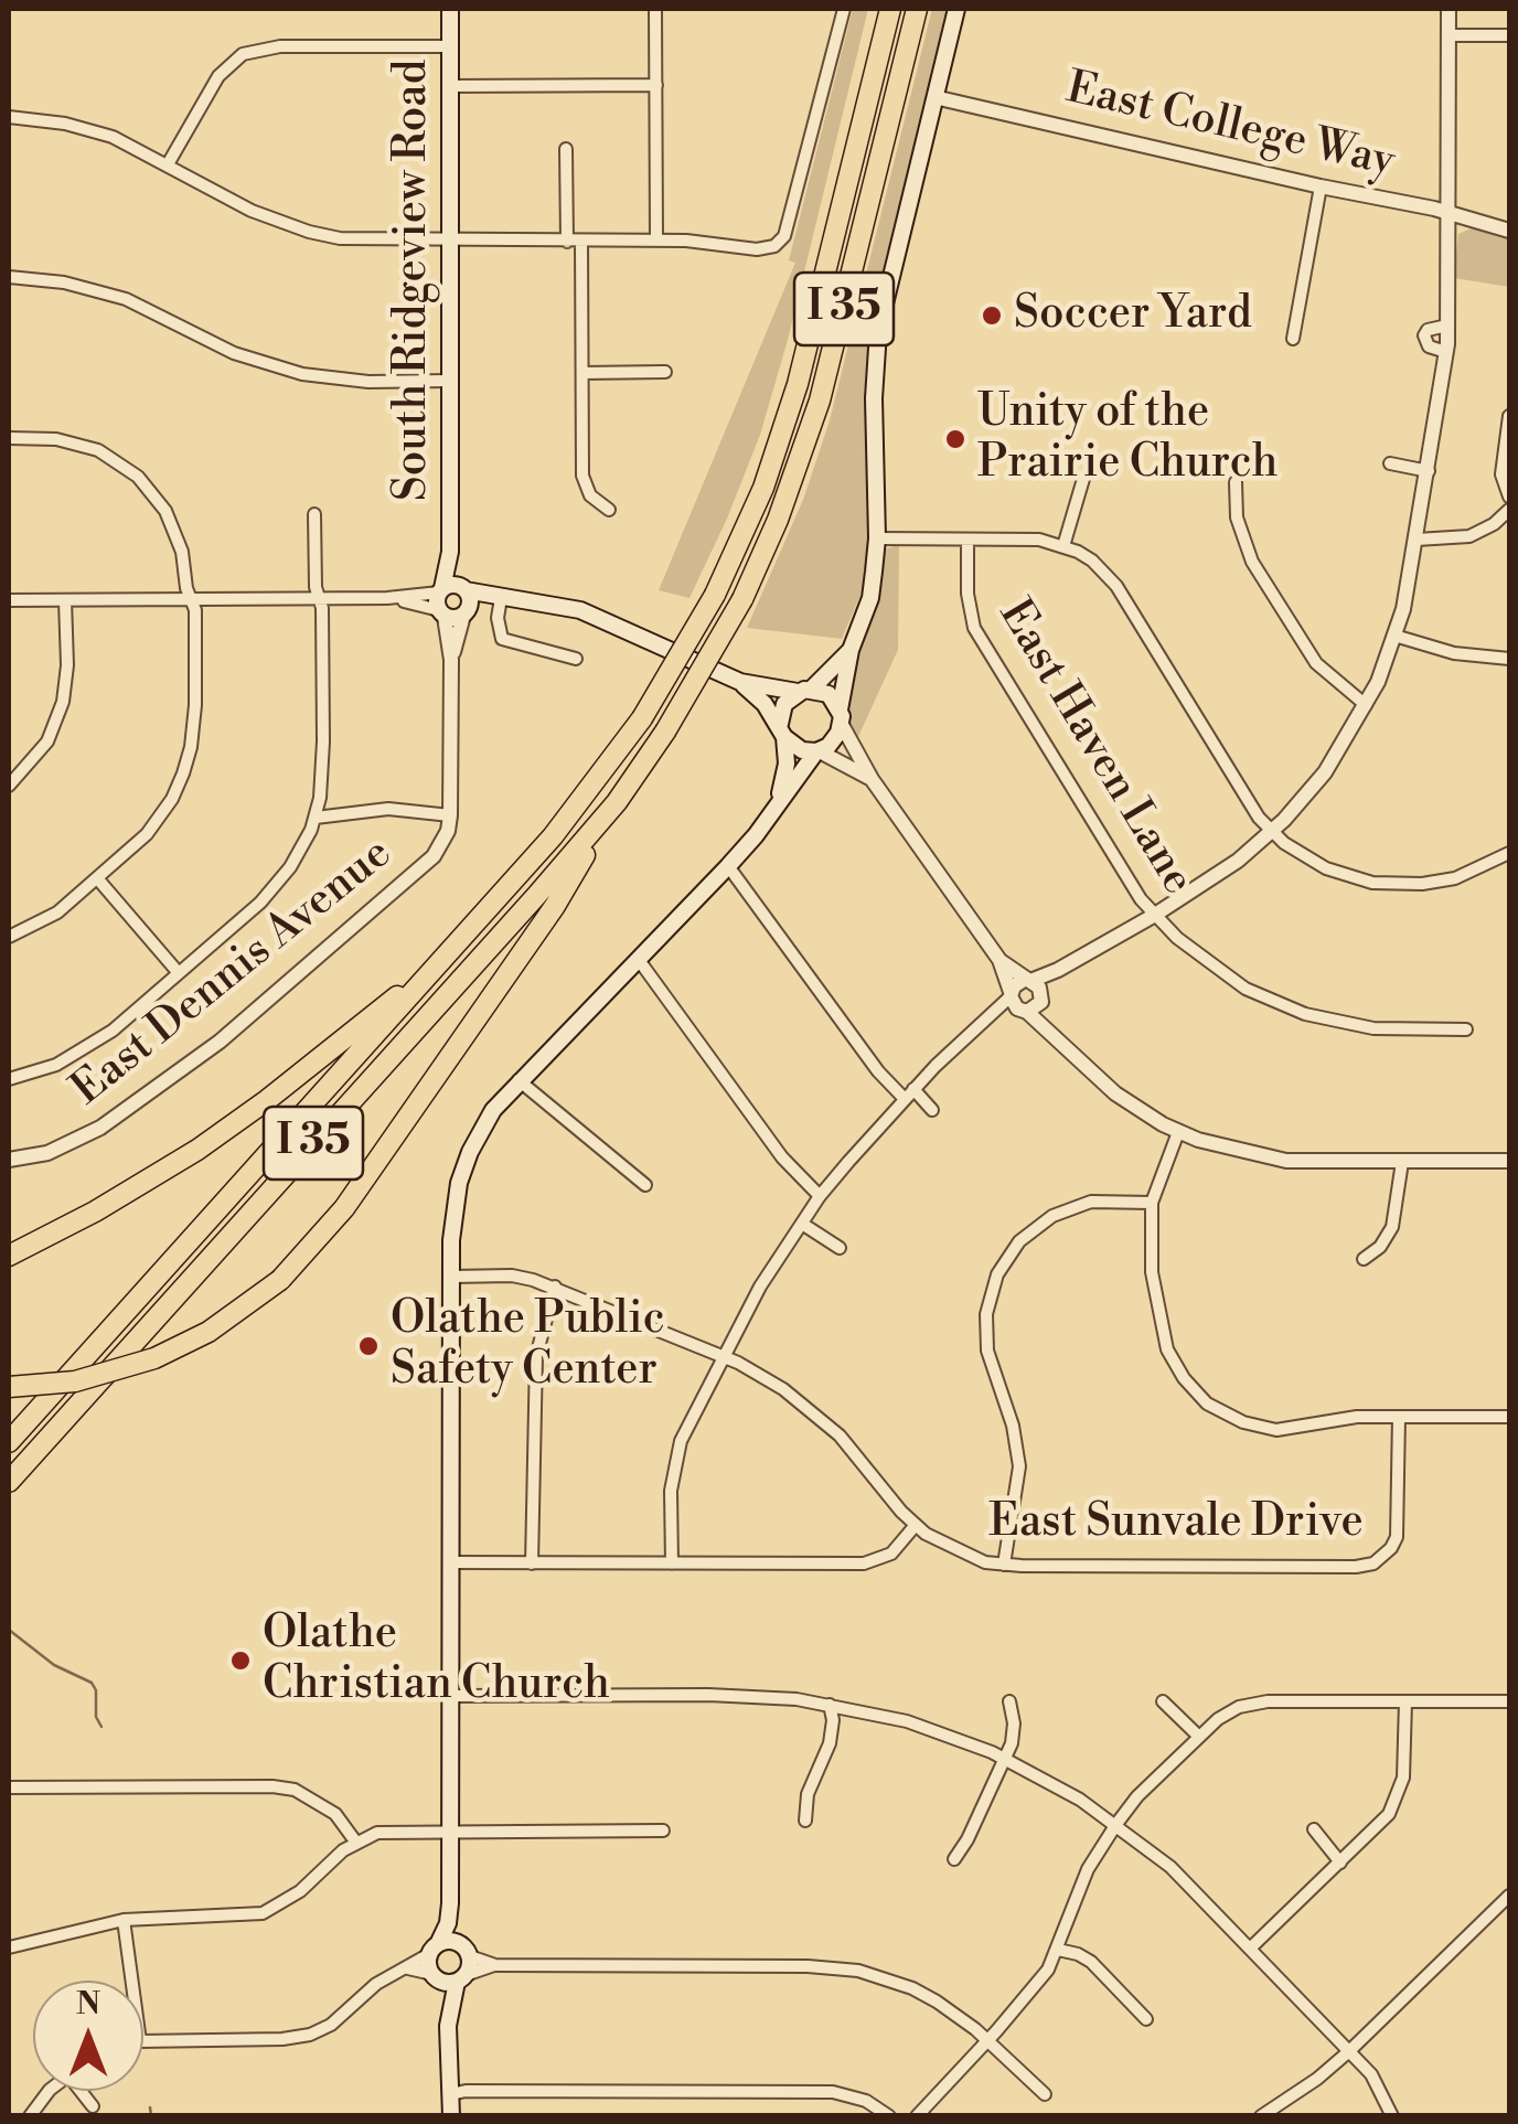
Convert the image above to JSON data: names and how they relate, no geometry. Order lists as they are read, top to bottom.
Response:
{
  "streets": {
    "highway": ["I 35"],
    "main road": ["South Ridgeview Road"],
    "street": [
      "East College Way",
      "East Haven Lane",
      "East Dennis Avenue",
      "East Sunvale Drive"
    ]
  },
  "crossings": [
    ["South Ridgeview Road", "East Dennis Avenue"]
  ],
  "places": [
    "Soccer Yard",
    "Unity of the Prairie Church",
    "Olathe Public Safety Center",
    "Olathe Christian Church"
  ],
  "north": "top"
}
